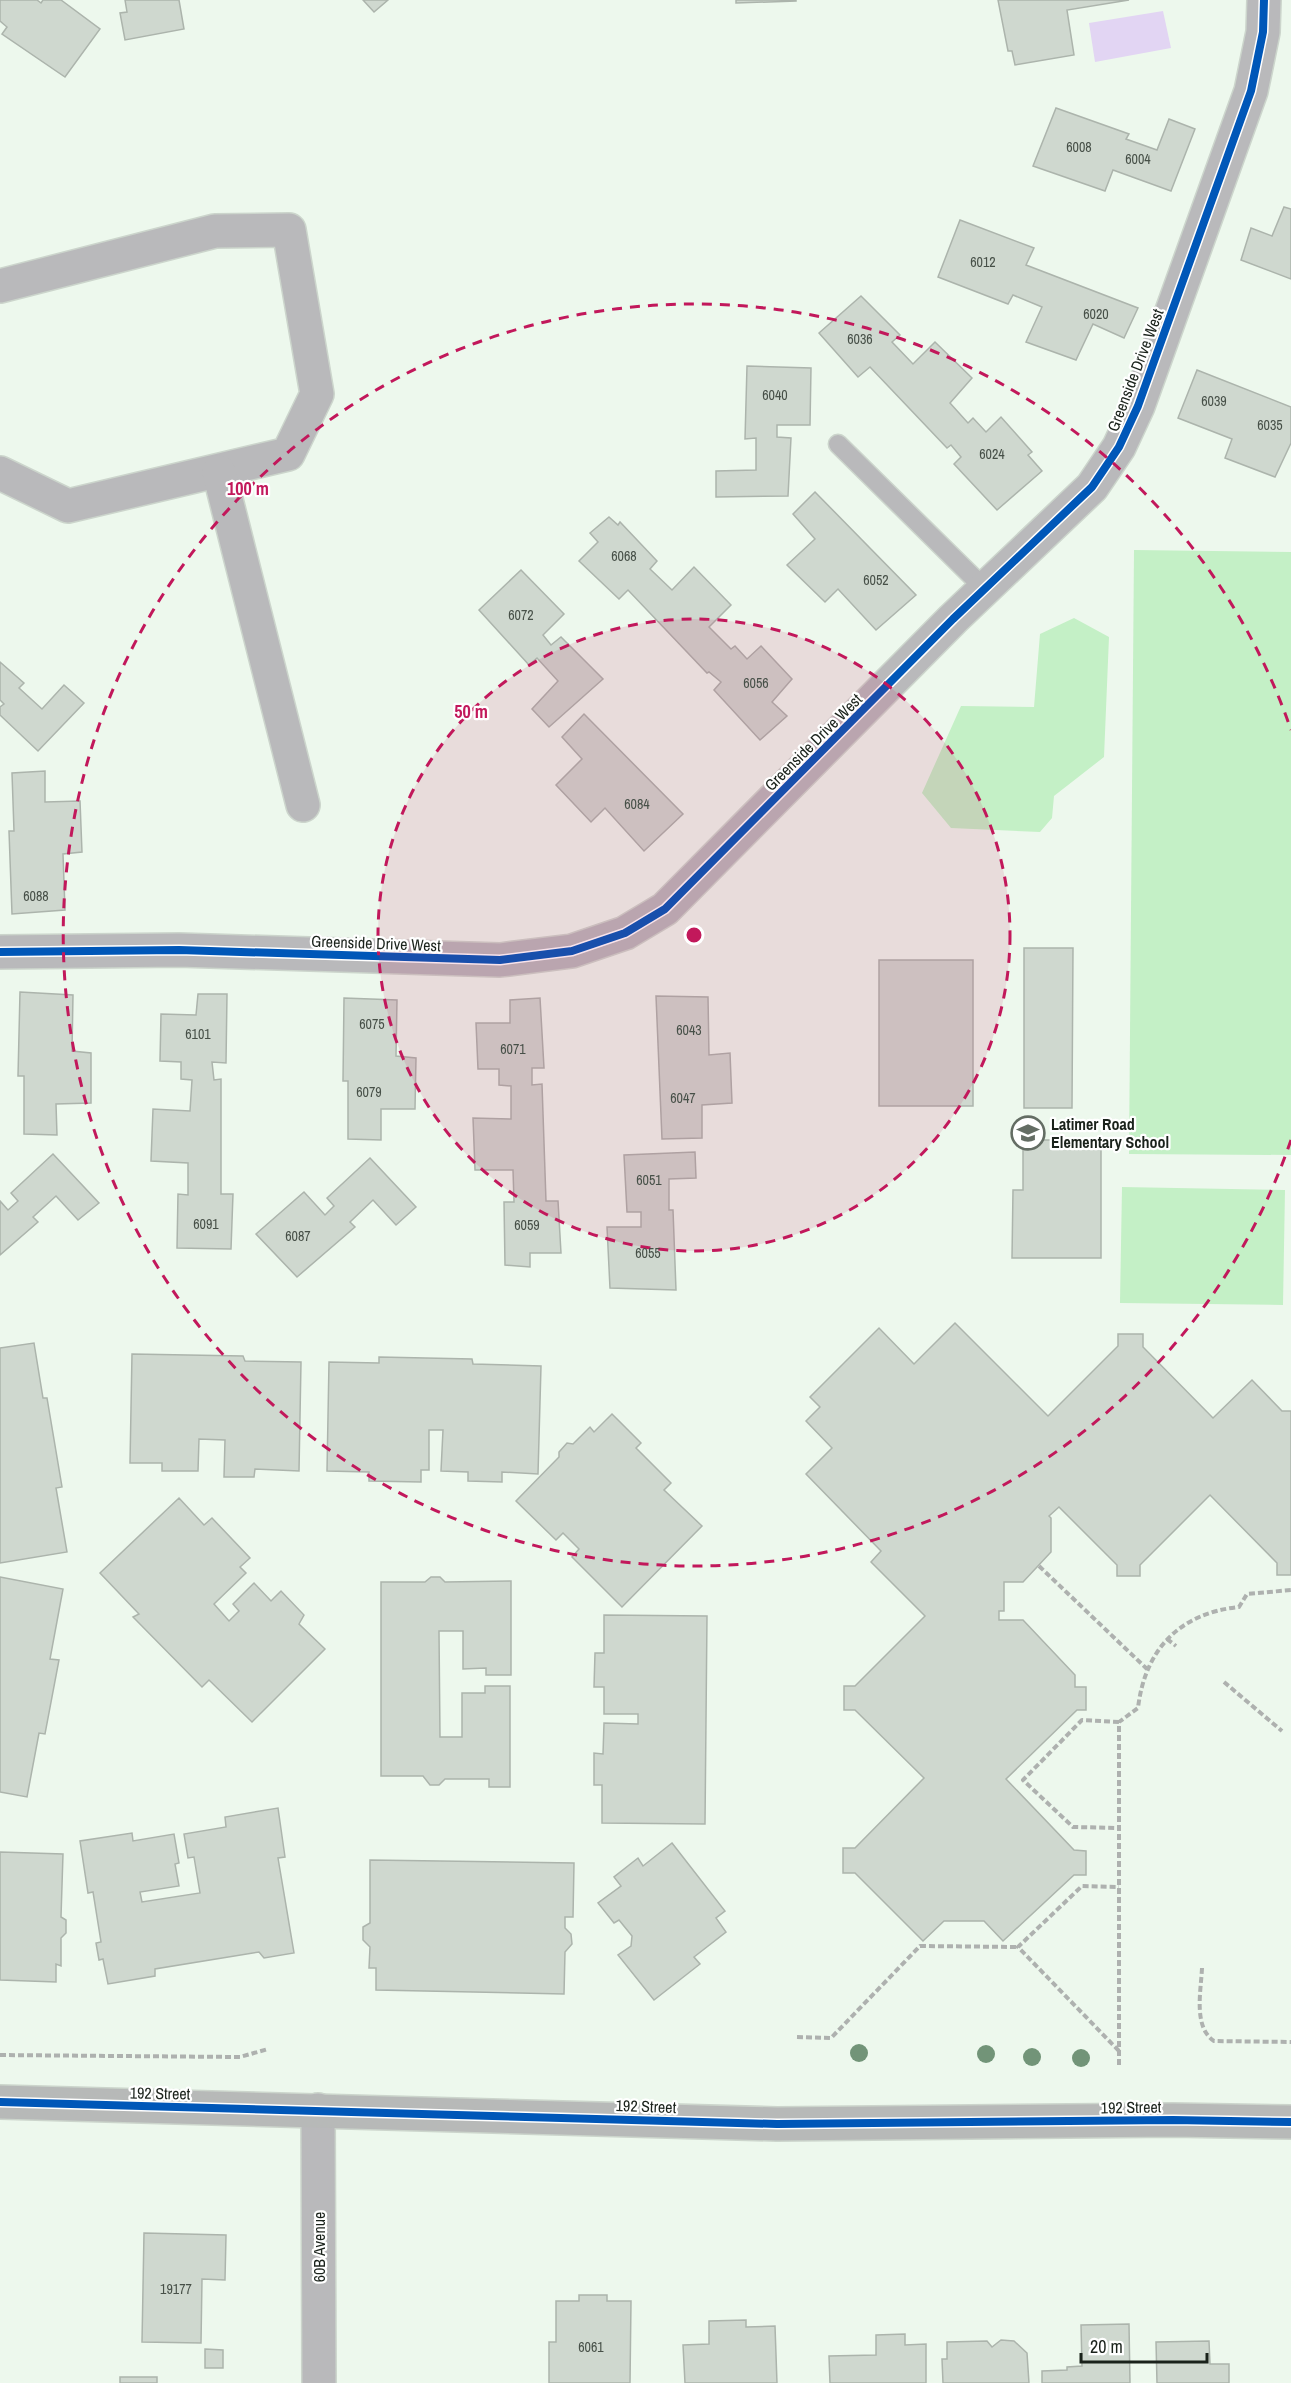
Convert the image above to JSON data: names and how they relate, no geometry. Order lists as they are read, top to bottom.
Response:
{
  "streets": {
    "main road": ["192 Street"],
    "street": ["Greenside Drive West", "60B Avenue"]
  },
  "crossings": [
    ["192 Street", "60B Avenue"]
  ],
  "places": {
    "school or university": ["Latimer Road Elementary School"]
  },
  "house_numbers": [
    "6008",
    "6004",
    "6012",
    "6020",
    "6036",
    "6040",
    "6039",
    "6035",
    "6024",
    "6068",
    "6052",
    "6072",
    "6056",
    "6084",
    "6088",
    "6075",
    "6043",
    "6101",
    "6071",
    "6079",
    "6047",
    "6051",
    "6091",
    "6059",
    "6087",
    "6055",
    "19177",
    "6061"
  ],
  "scale_bar": "20 m",
  "rings": ["100 m", "50 m"]
}
